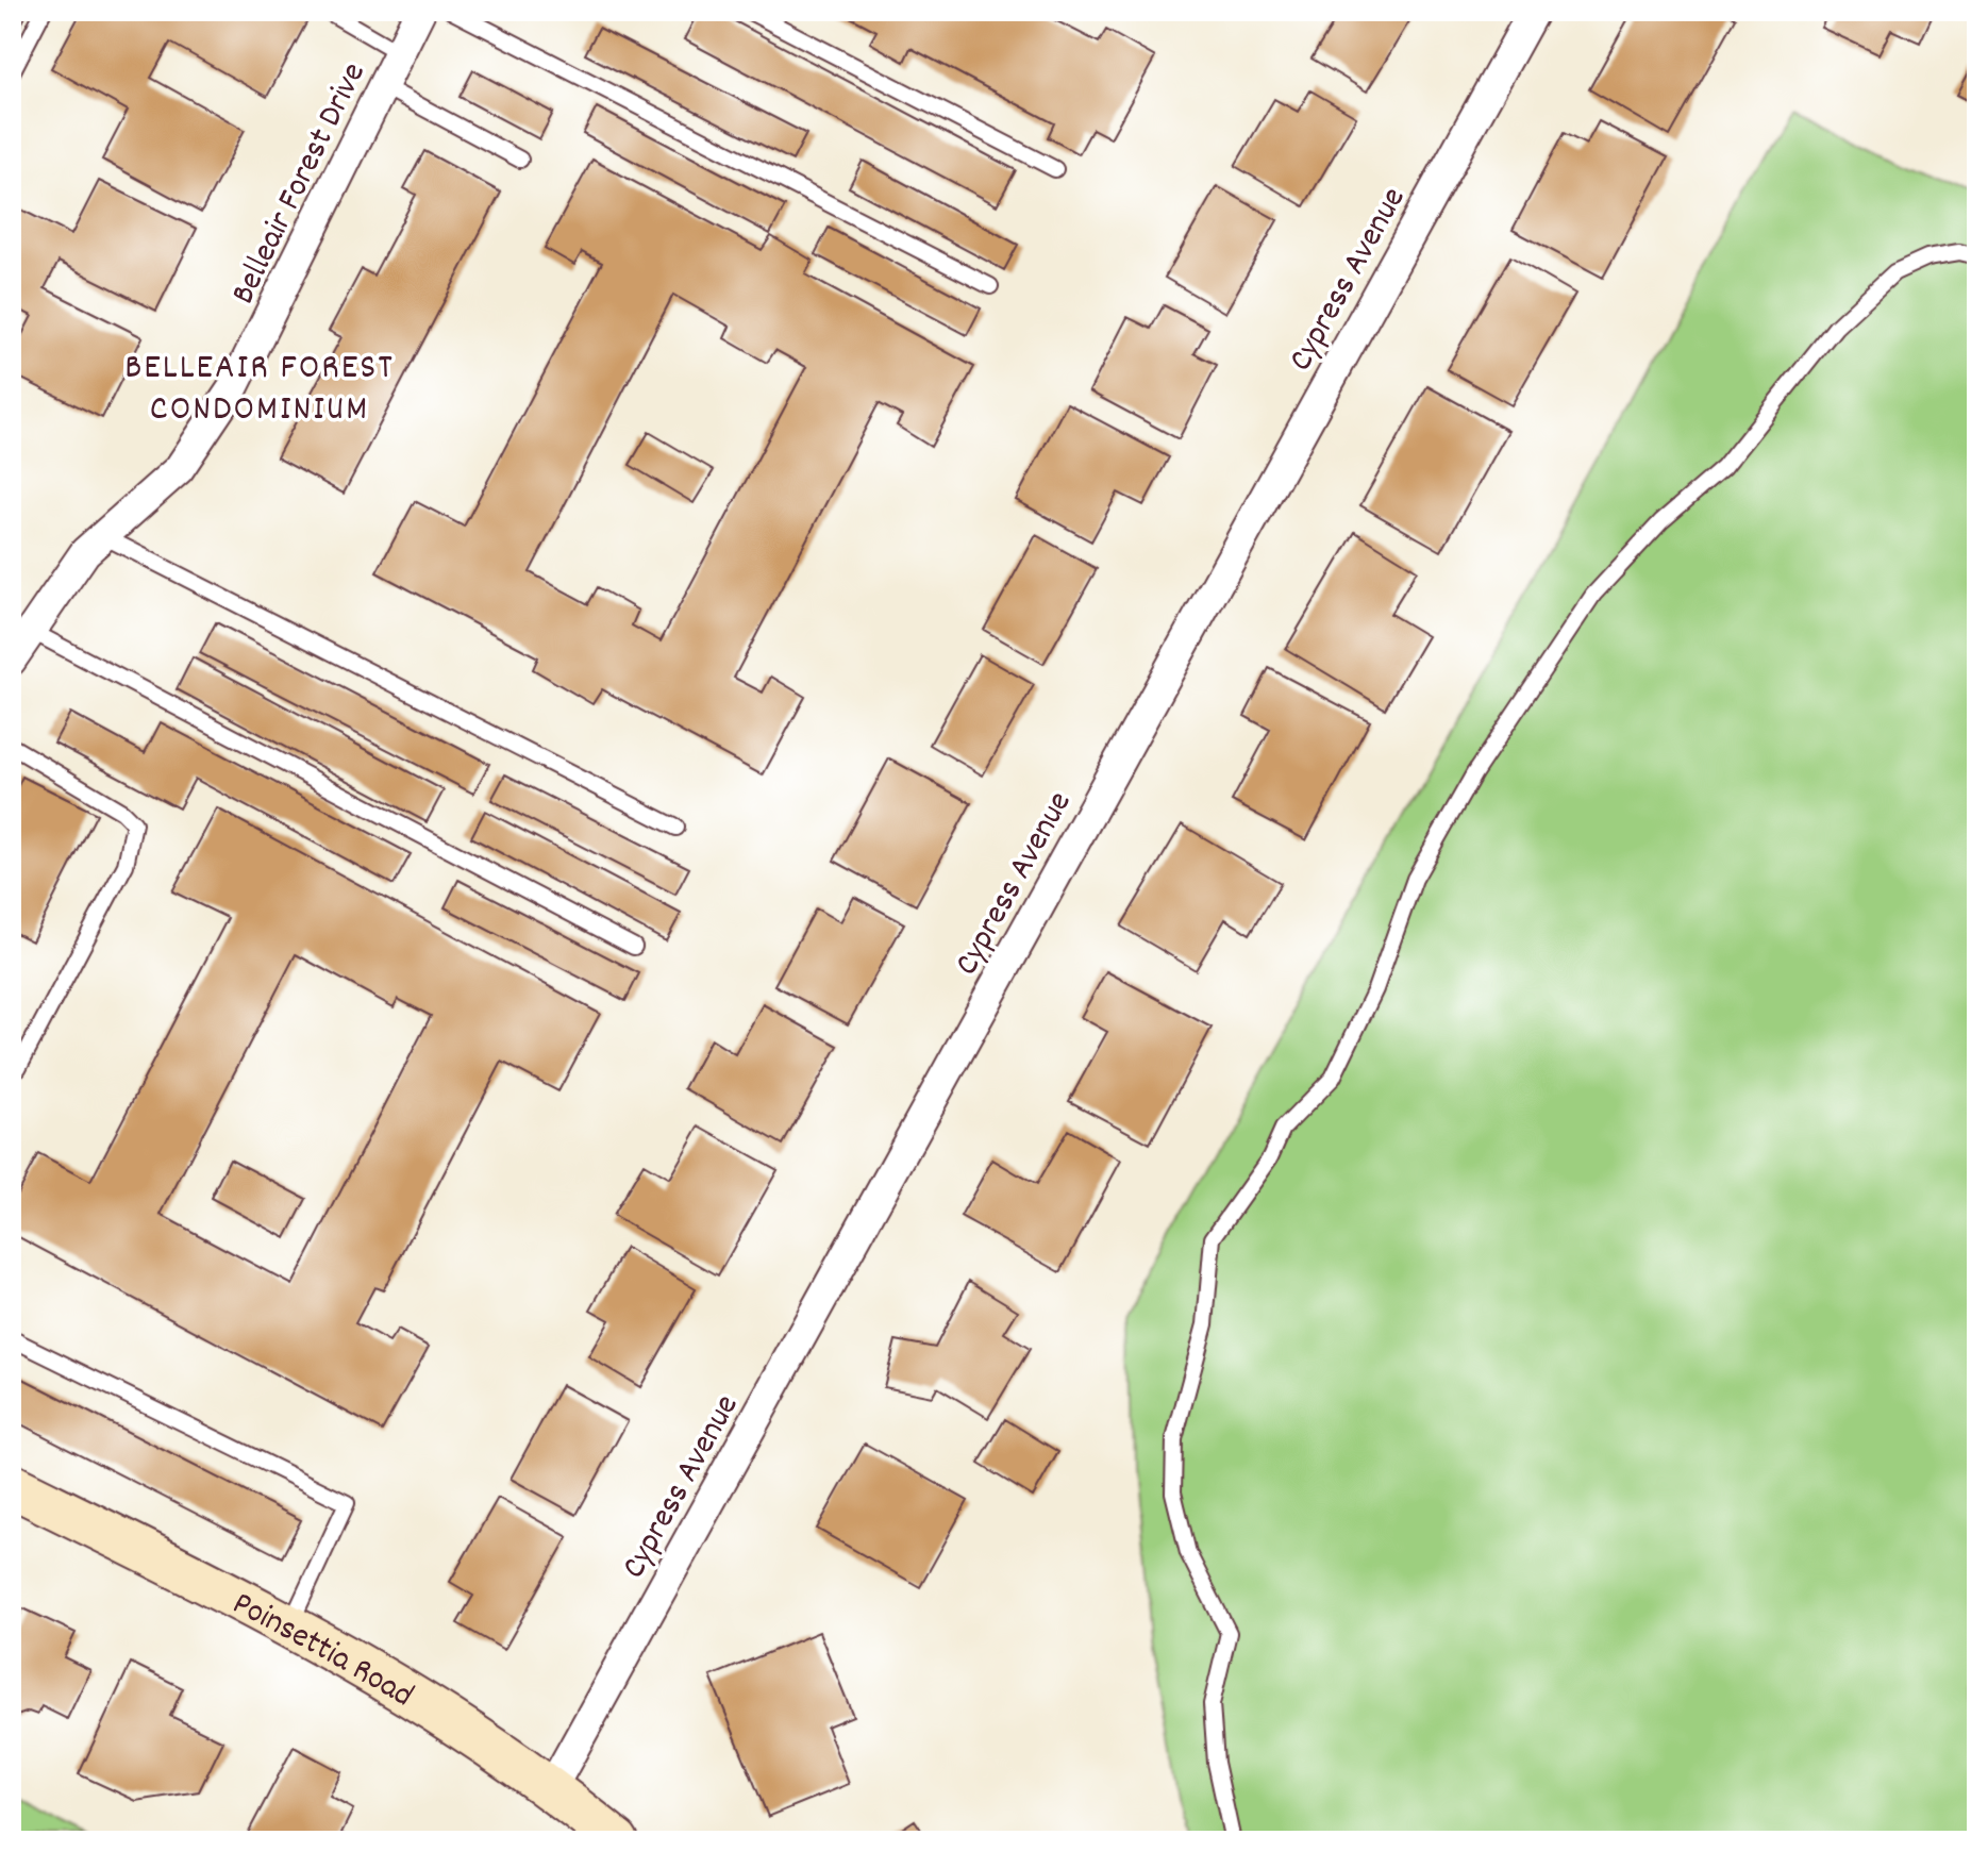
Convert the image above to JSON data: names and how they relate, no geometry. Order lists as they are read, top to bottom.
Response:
{
  "streets": {
    "street": ["Belleair Forest Drive", "Cypress Avenue", "Poinsettia Road"]
  },
  "crossings": [
    ["Cypress Avenue", "Poinsettia Road"]
  ],
  "districts": ["BELLEAIR FOREST CONDOMINIUM"]
}
